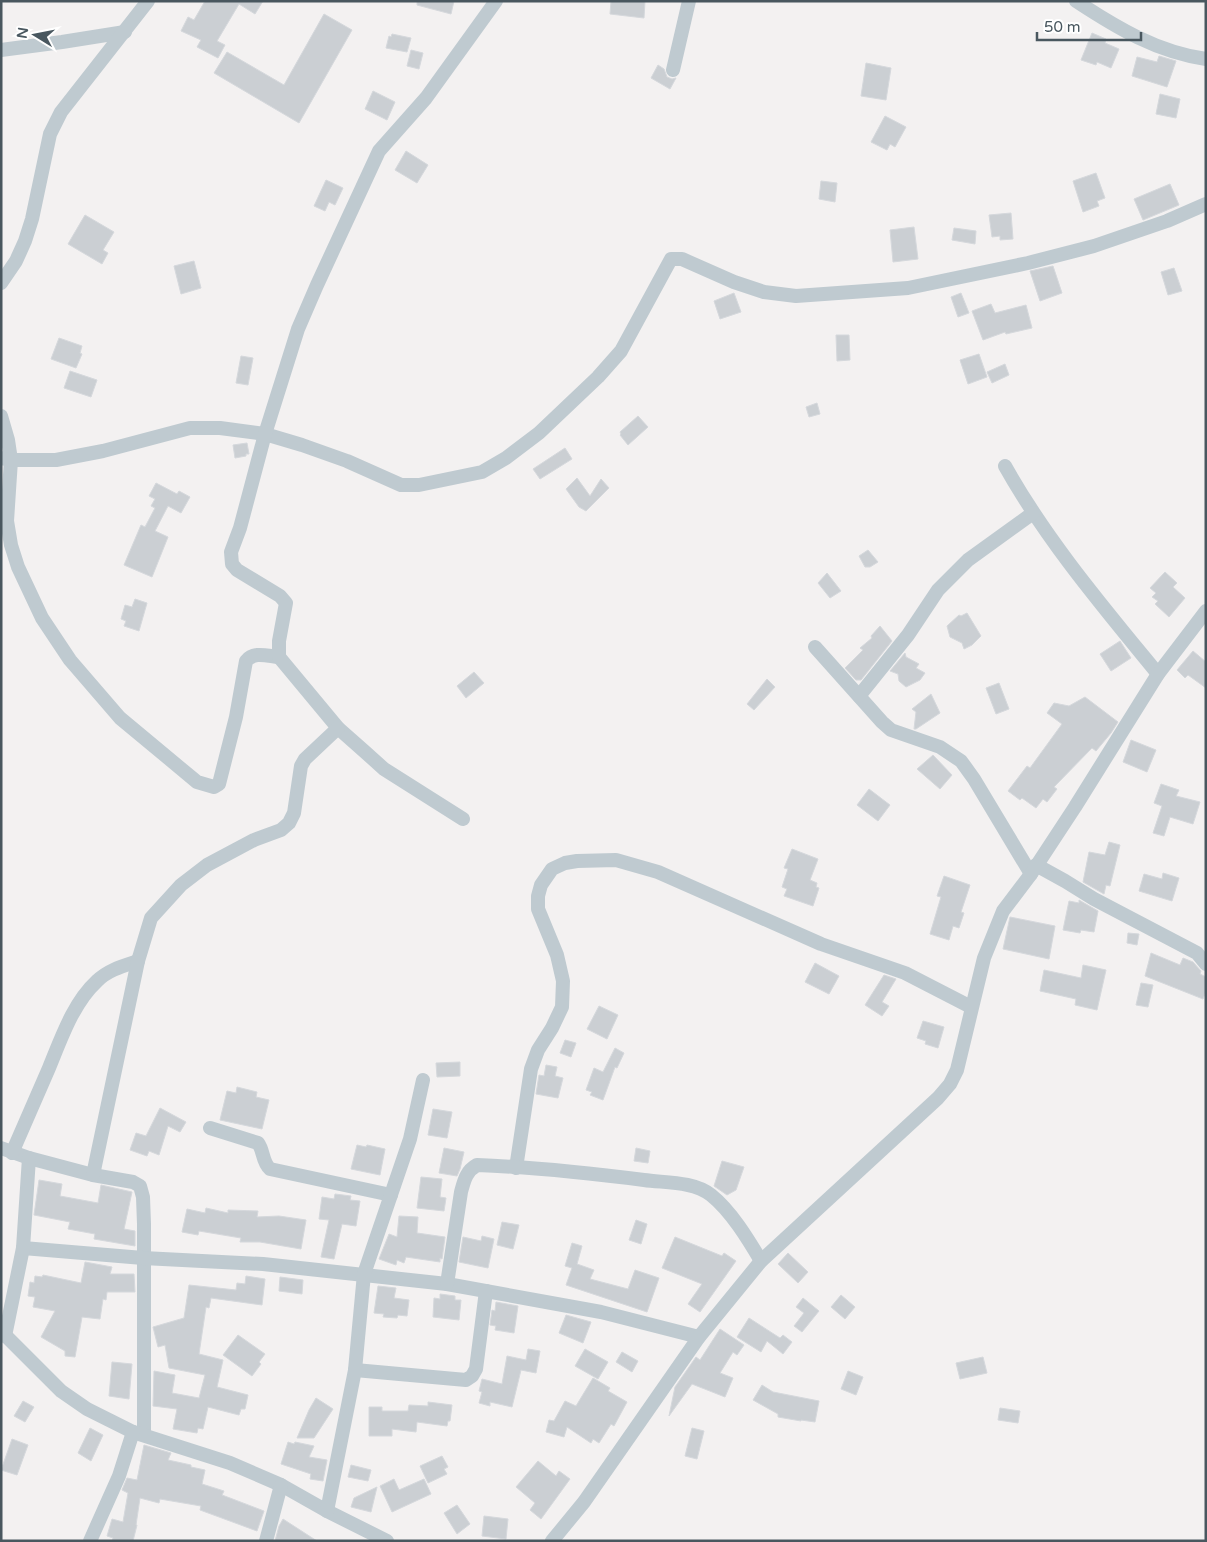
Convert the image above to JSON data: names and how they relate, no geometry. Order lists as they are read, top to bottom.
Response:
{
  "scale_bar": "50 m",
  "north": "left"
}
